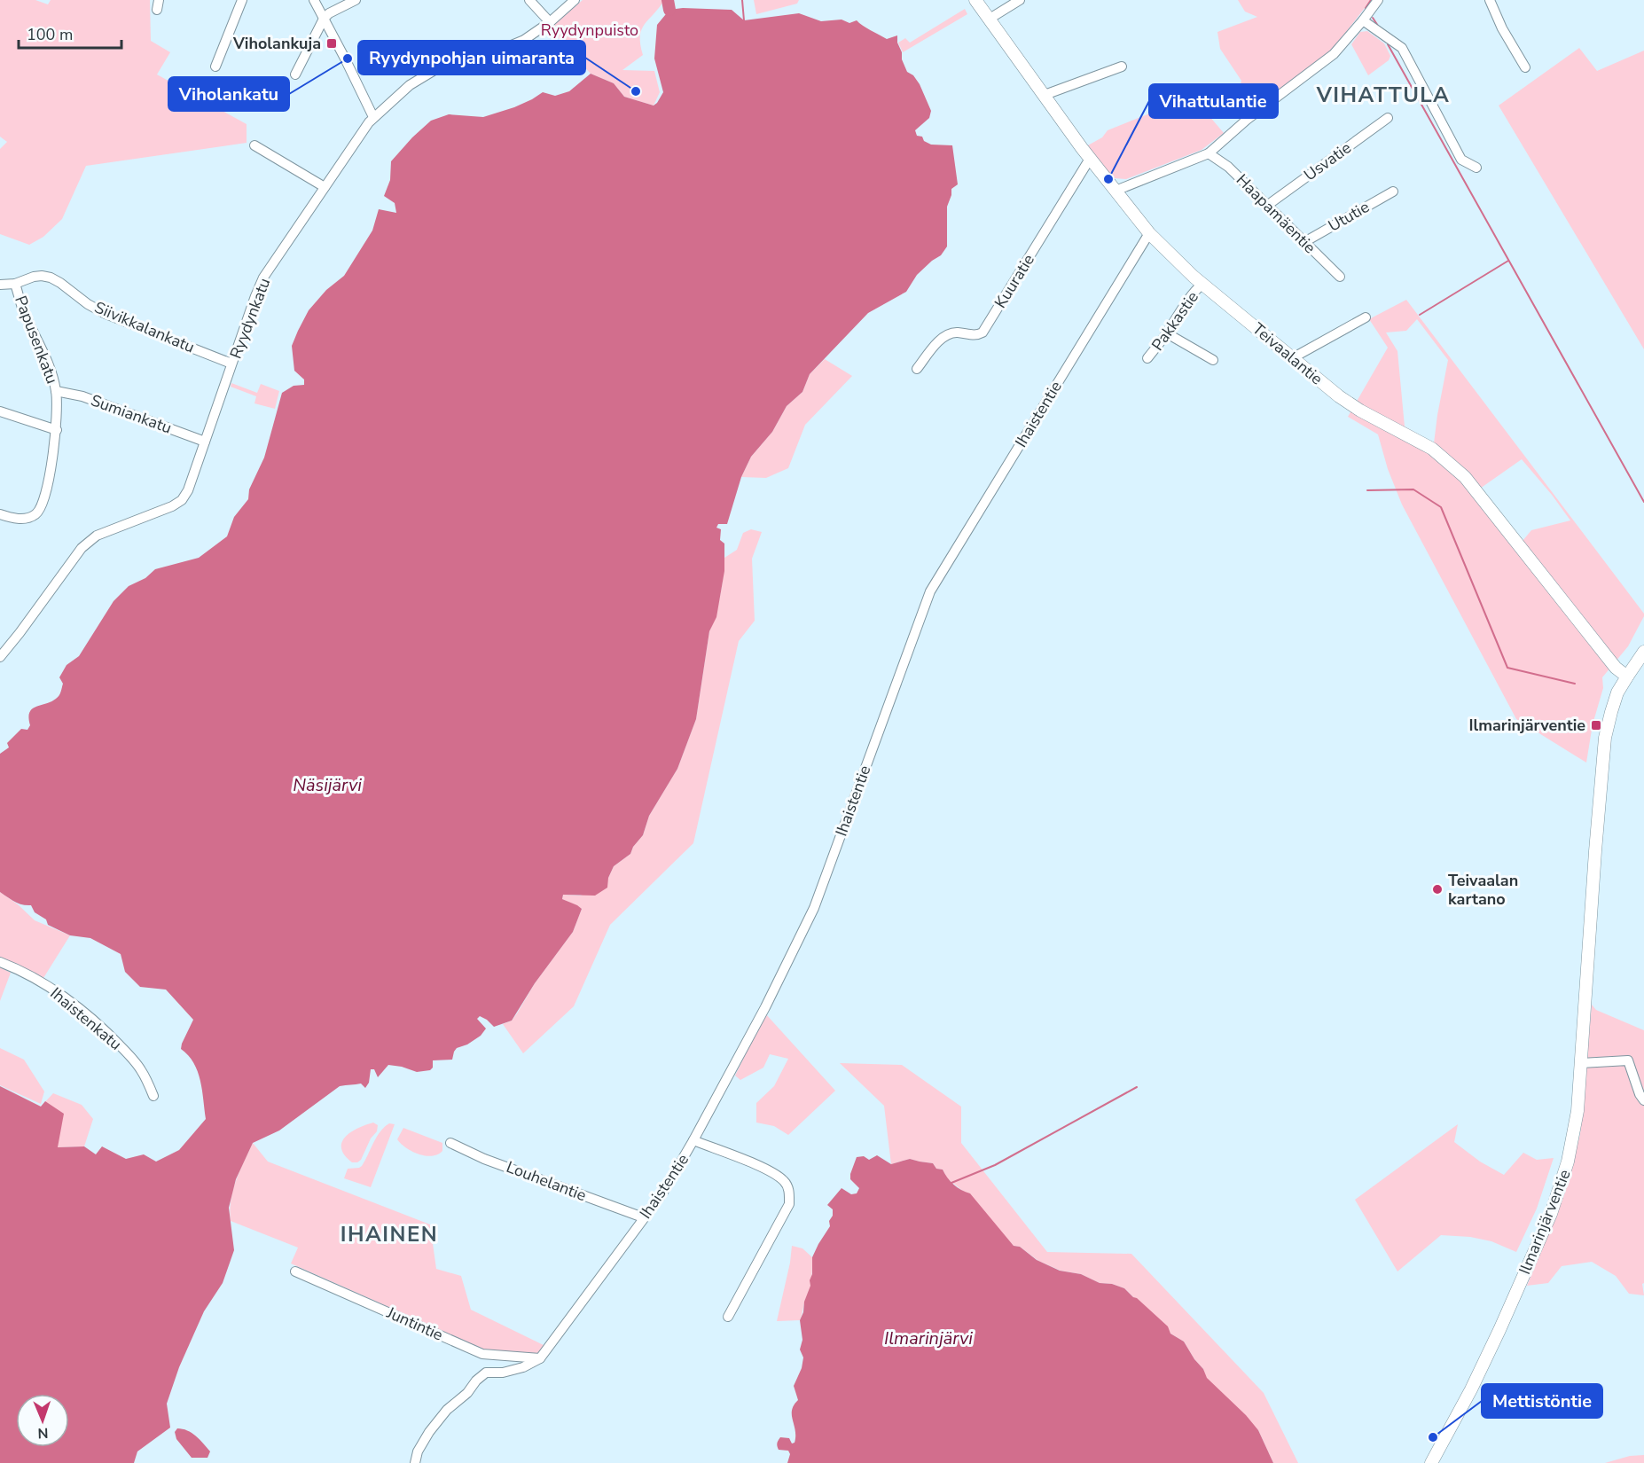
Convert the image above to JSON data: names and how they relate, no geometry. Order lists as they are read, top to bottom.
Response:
{
  "streets": {
    "main road": ["Teivaalantie", "Ilmarinjärventie"],
    "street": [
      "Usvatie",
      "Haapamäentie",
      "Ututie",
      "Kuuratie",
      "Ryydynkatu",
      "Pakkastie",
      "Siivikkalankatu",
      "Papusenkatu",
      "Sumiankatu",
      "Ihaistentie",
      "Ihaistenkatu",
      "Louhelantie",
      "Juntintie"
    ]
  },
  "crossings": [
    ["Usvatie", "Haapamäentie"],
    ["Haapamäentie", "Ututie"],
    ["Kuuratie", "Teivaalantie"],
    ["Ryydynkatu", "Siivikkalankatu"],
    ["Ryydynkatu", "Sumiankatu"],
    ["Pakkastie", "Teivaalantie"],
    ["Siivikkalankatu", "Papusenkatu"],
    ["Papusenkatu", "Sumiankatu"],
    ["Teivaalantie", "Ihaistentie"],
    ["Teivaalantie", "Ilmarinjärventie"],
    ["Ihaistentie", "Louhelantie"],
    ["Ihaistentie", "Juntintie"]
  ],
  "districts": ["VIHATTULA", "IHAINEN"],
  "water": ["Näsijärvi", "Ilmarinjärvi"],
  "parks": ["Ryydynpuisto"],
  "places": {
    "transit": ["Viholankuja", "Ilmarinjärventie"],
    "other": [
      "Viholankatu",
      "Ryydynpohjan uimaranta",
      "Vihattulantie",
      "Teivaalan kartano",
      "Mettistöntie"
    ]
  },
  "scale_bar": "100 m",
  "north": "bottom"
}
